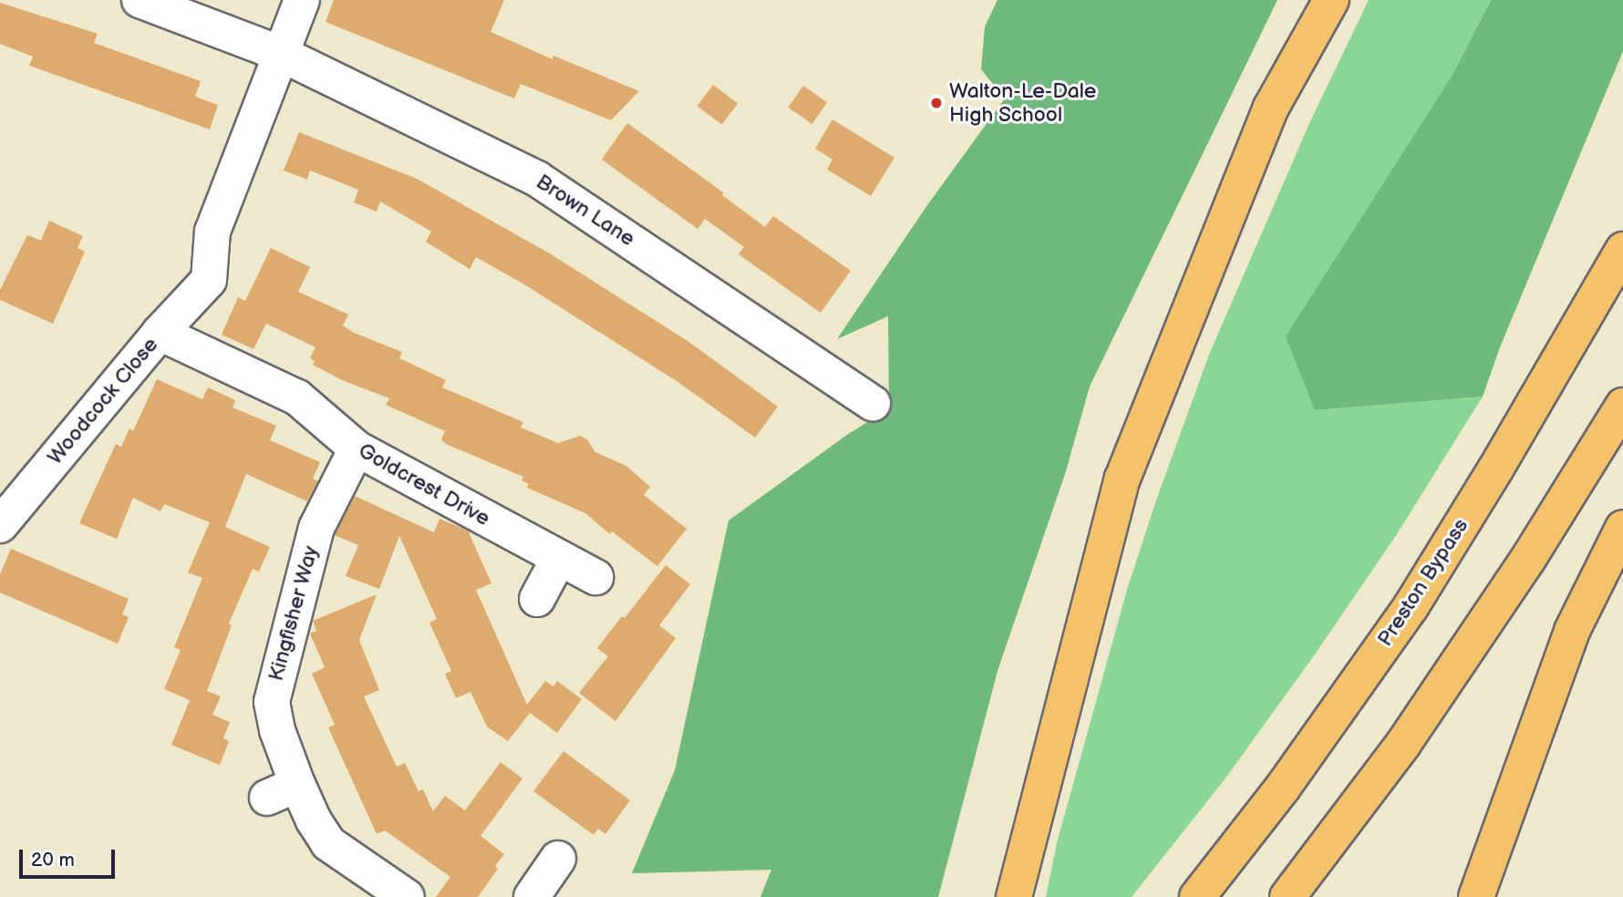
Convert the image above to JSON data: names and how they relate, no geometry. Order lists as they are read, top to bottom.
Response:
{
  "streets": {
    "highway": ["Preston Bypass"],
    "street": [
      "Brown Lane",
      "Woodcock Close",
      "Goldcrest Drive",
      "Kingfisher Way"
    ]
  },
  "crossings": [
    ["Brown Lane", "Woodcock Close"],
    ["Woodcock Close", "Goldcrest Drive"],
    ["Goldcrest Drive", "Kingfisher Way"]
  ],
  "places": ["Walton-Le-Dale High School"],
  "scale_bar": "20 m"
}
